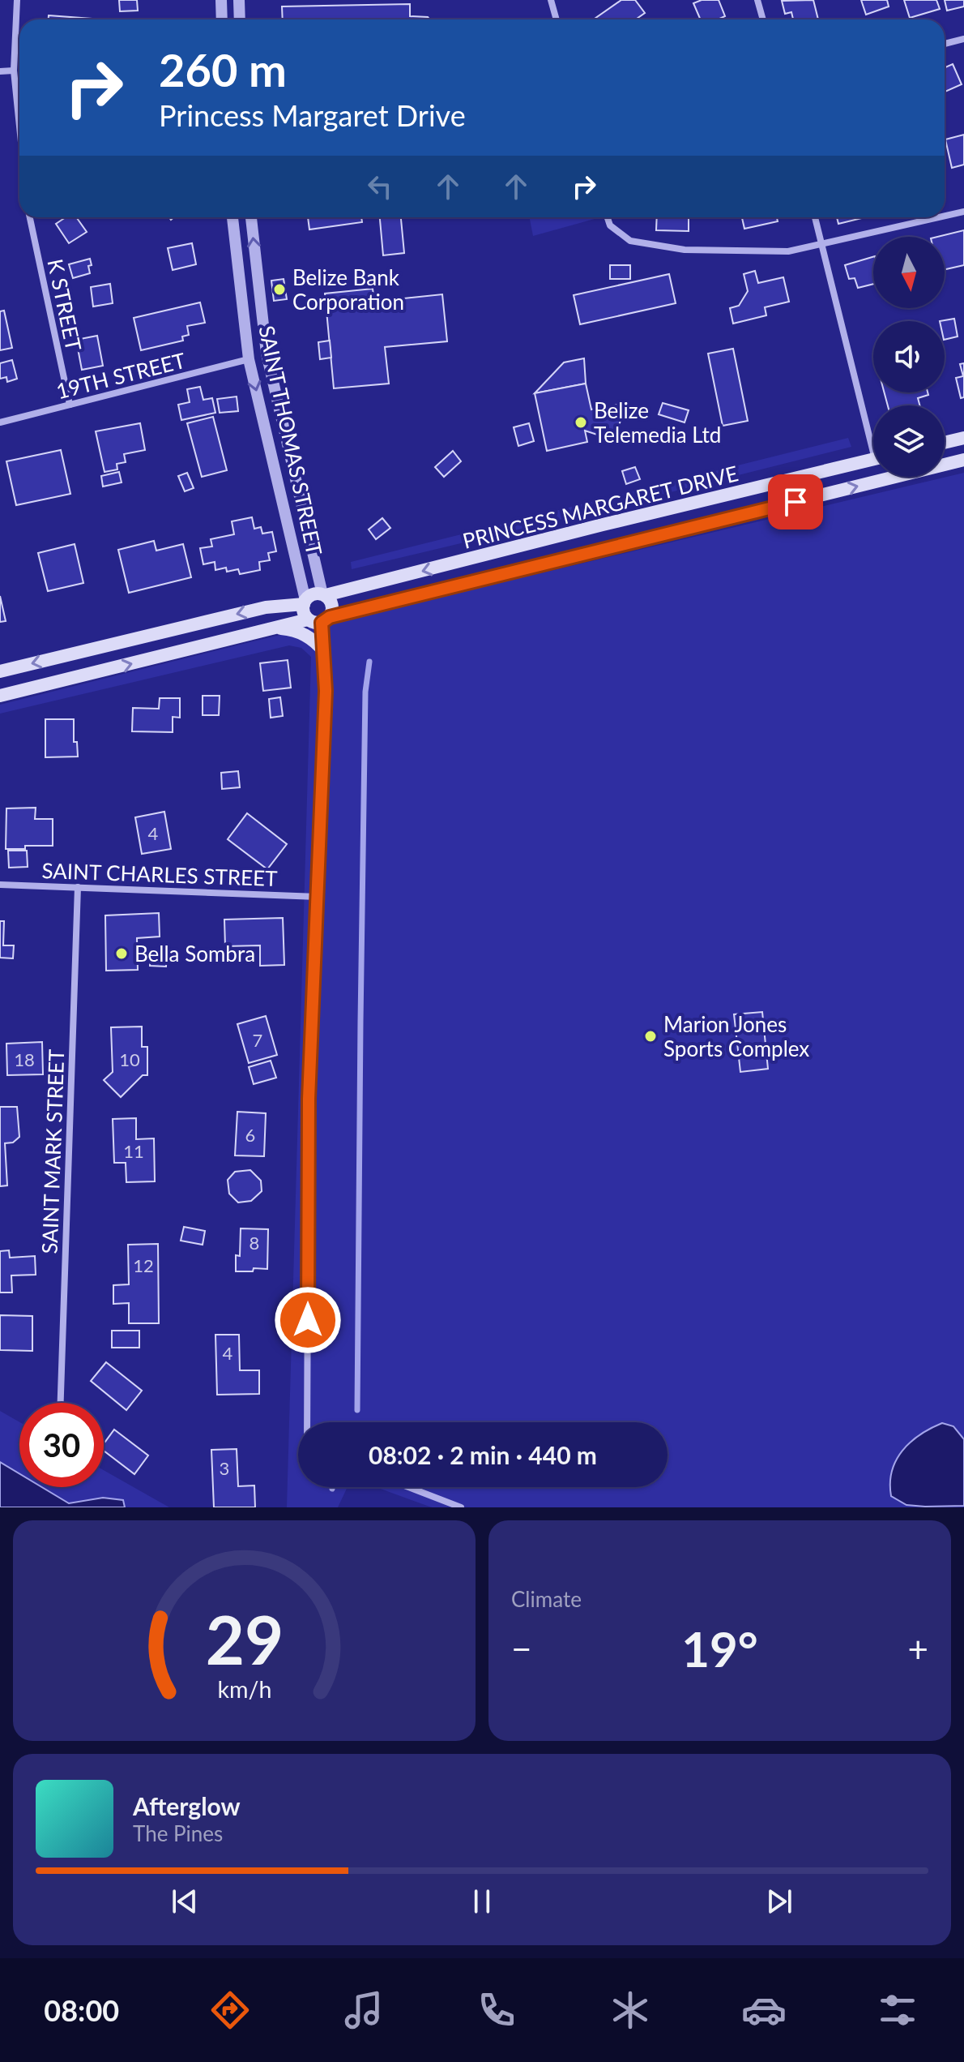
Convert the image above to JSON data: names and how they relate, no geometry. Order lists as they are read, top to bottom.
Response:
{
  "streets": {
    "main road": ["PRINCESS MARGARET DRIVE"],
    "street": [
      "K STREET",
      "19TH STREET",
      "SAINT THOMAS STREET",
      "SAINT CHARLES STREET",
      "SAINT MARK STREET"
    ]
  },
  "crossings": [
    ["K STREET", "19TH STREET"],
    ["19TH STREET", "SAINT THOMAS STREET"],
    ["SAINT THOMAS STREET", "PRINCESS MARGARET DRIVE"],
    ["SAINT CHARLES STREET", "SAINT MARK STREET"]
  ],
  "places": [
    "Belize Bank Corporation",
    "Belize Telemedia Ltd",
    "Bella Sombra",
    "Marion Jones Sports Complex"
  ],
  "house_numbers": [
    "4",
    "7",
    "18",
    "10",
    "6",
    "11",
    "8",
    "12",
    "4",
    "3"
  ],
  "north": "bottom",
  "page": {
    "turn": ["260 m", "Princess Margaret Drive"],
    "limit": "30",
    "trip": "08:02 · 2 min · 440 m",
    "tile": "Climate",
    "heat": ["−", "19°", "+"],
    "song": ["Afterglow", "The Pines"],
    "tabs": "08:00",
    "gauge": ["29", "km/h"]
  }
}
